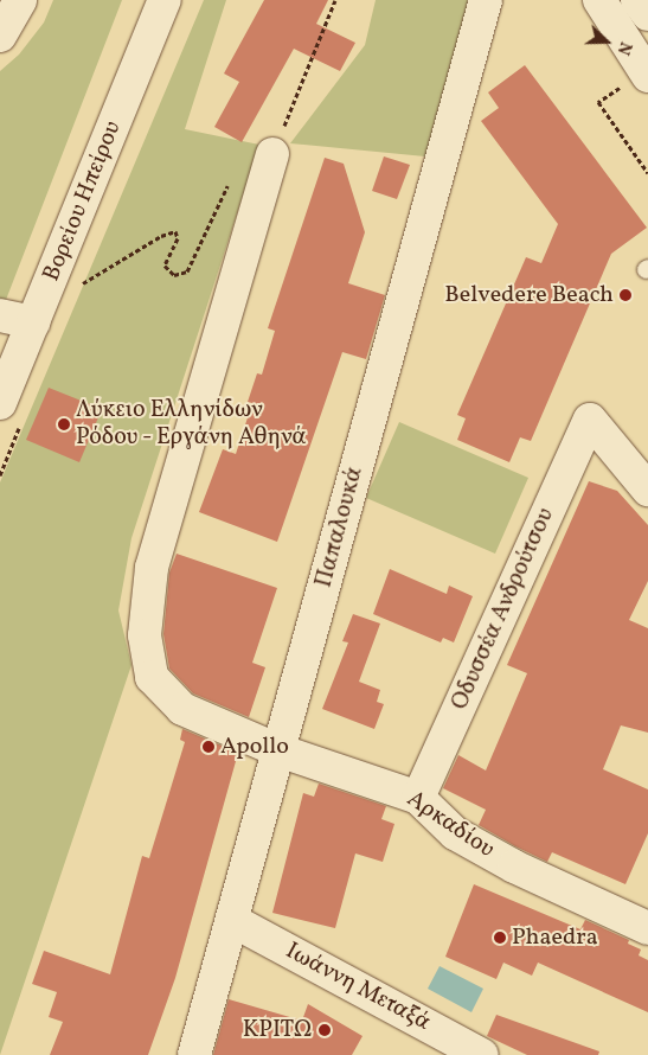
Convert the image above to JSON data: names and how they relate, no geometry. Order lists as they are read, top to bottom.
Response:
{
  "streets": {
    "street": [
      "Βορείου Ηπείρου",
      "Παπαλουκά",
      "Οδυσσέα Ανδρούτσου",
      "Αρκαδίου",
      "Ιωάννη Μεταξά"
    ]
  },
  "crossings": [
    ["Παπαλουκά", "Αρκαδίου"],
    ["Παπαλουκά", "Ιωάννη Μεταξά"],
    ["Οδυσσέα Ανδρούτσου", "Αρκαδίου"]
  ],
  "places": [
    "Belvedere Beach",
    "Λύκειο Ελληνίδων Ρόδου - Εργάνη Αθηνά",
    "Apollo",
    "Phaedra",
    "ΚΡΙΤΩ"
  ],
  "north": "right"
}
